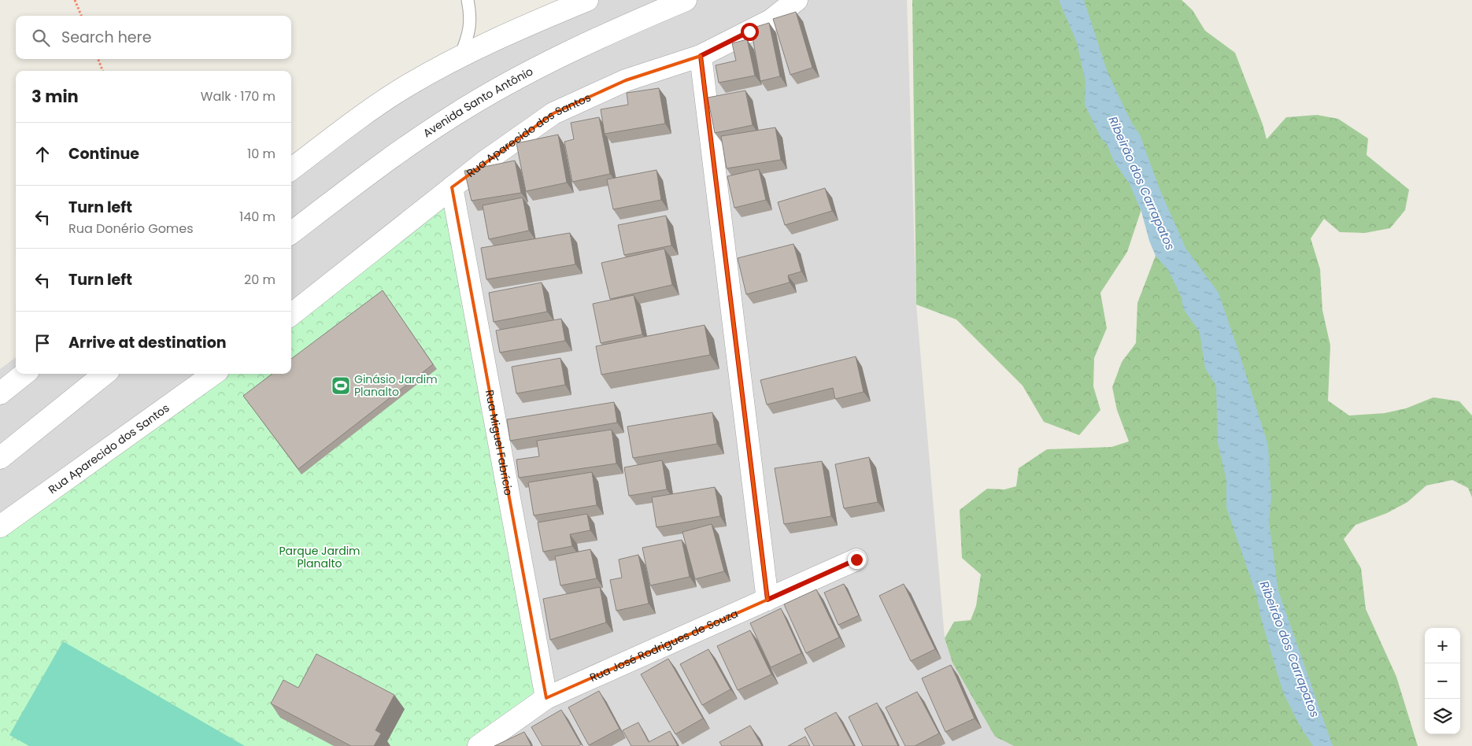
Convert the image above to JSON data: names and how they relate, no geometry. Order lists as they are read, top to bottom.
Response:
{
  "streets": {
    "street": [
      "Avenida Santo Antônio",
      "Rua Aparecido dos Santos",
      "Rua Miguel Fabrício",
      "Rua José Rodrigues de Souza"
    ]
  },
  "crossings": [
    ["Rua Aparecido dos Santos", "Rua Miguel Fabrício"],
    ["Rua Miguel Fabrício", "Rua José Rodrigues de Souza"]
  ],
  "water": ["Ribeirão dos Carrapatos"],
  "parks": ["Parque Jardim Planalto"],
  "places": {
    "sports": ["Ginásio Jardim Planalto"]
  },
  "page": {
    "search": "Search here",
    "heading": ["3 min", "Walk · 170 m"],
    "list": [
      ["Continue", "10 m"],
      ["Turn left", "Rua Donério Gomes", "140 m"],
      ["Turn left", "20 m"],
      "Arrive at destination"
    ],
    "map_buttons": ["+", "−"]
  }
}
